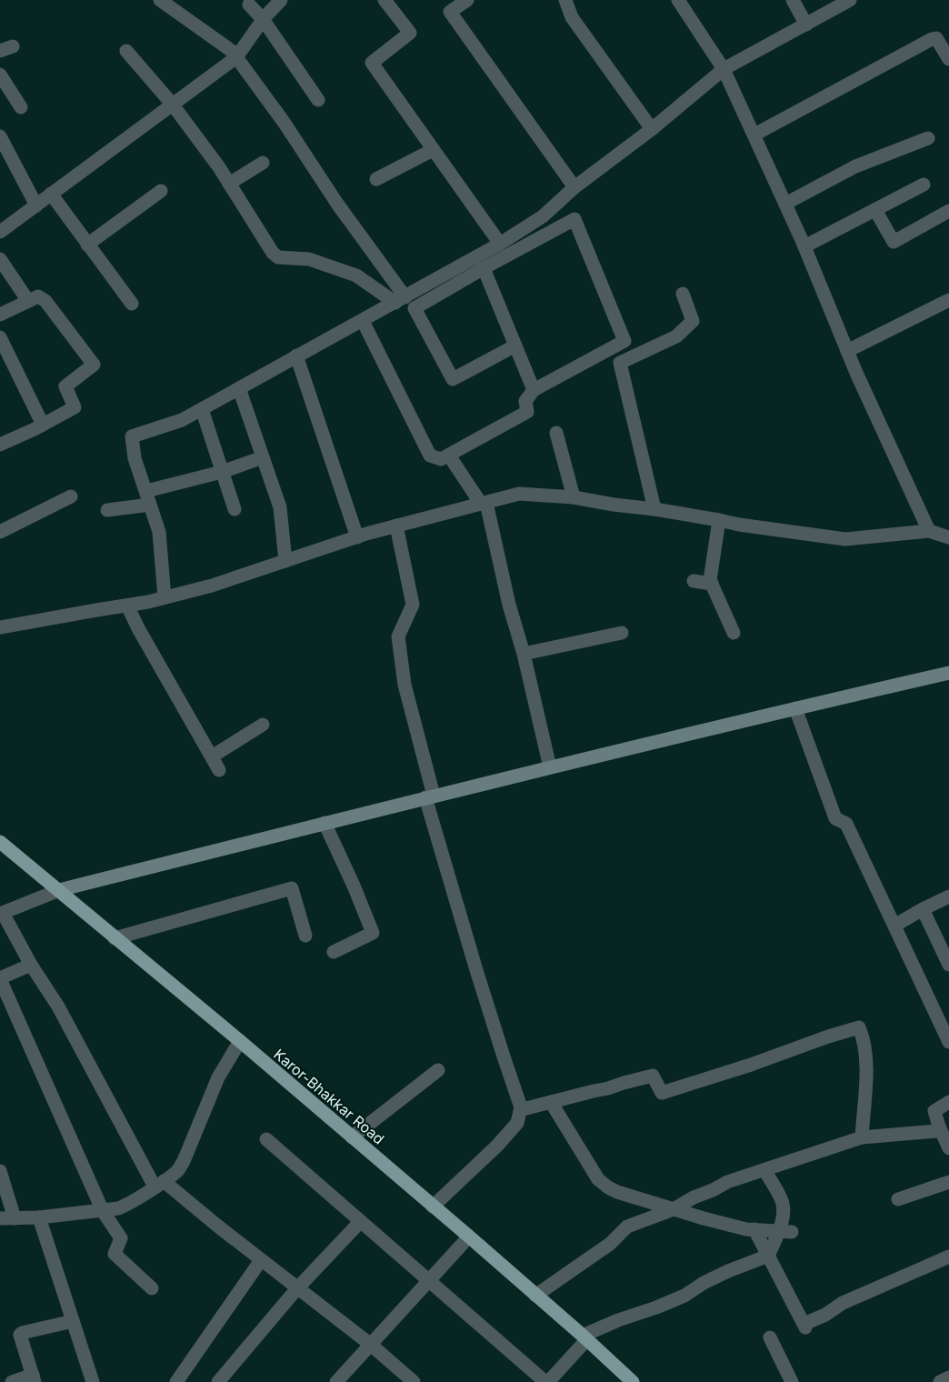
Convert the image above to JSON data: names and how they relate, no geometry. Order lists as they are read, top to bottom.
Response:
{
  "streets": {
    "main road": ["Karor-Bhakkar Road"]
  }
}
